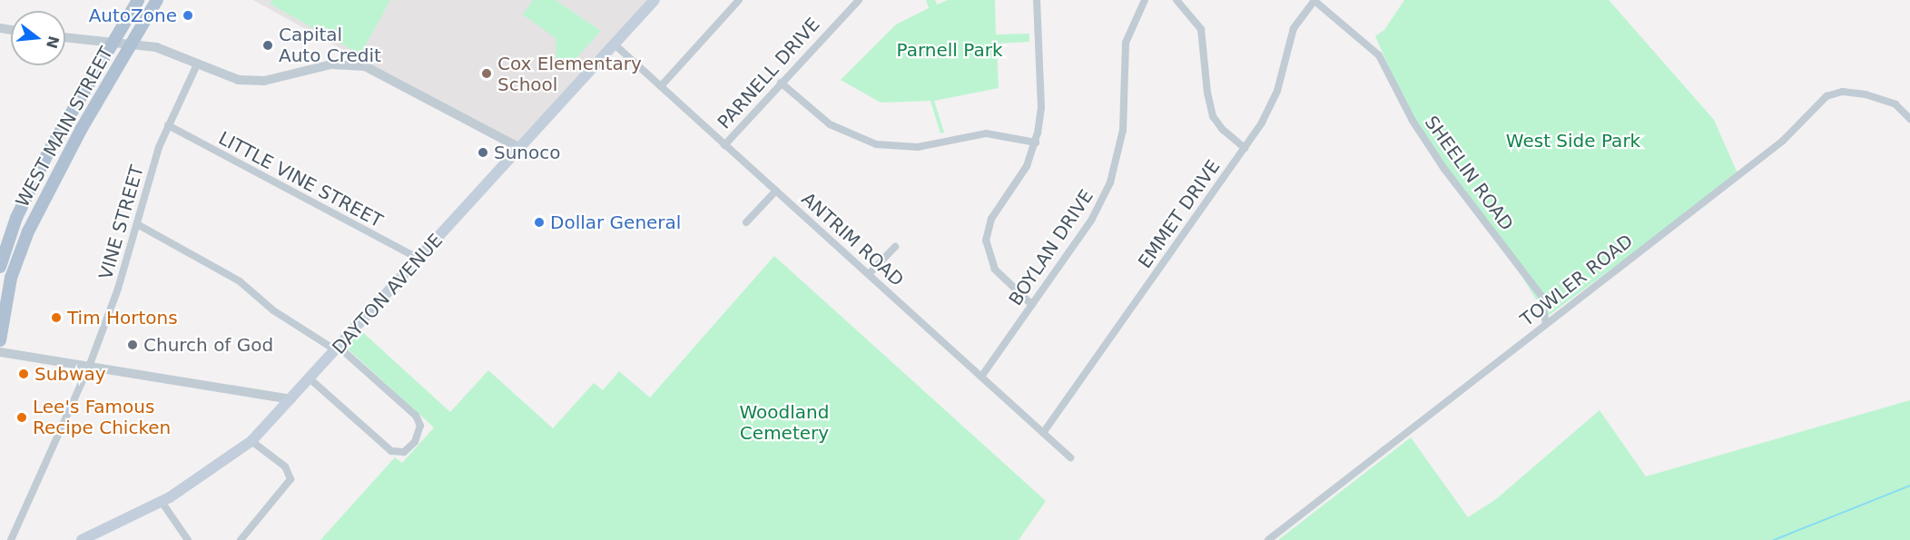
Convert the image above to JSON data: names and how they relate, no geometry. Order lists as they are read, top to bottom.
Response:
{
  "streets": {
    "main road": ["WEST MAIN STREET", "DAYTON AVENUE"],
    "street": [
      "PARNELL DRIVE",
      "SHEELIN ROAD",
      "LITTLE VINE STREET",
      "EMMET DRIVE",
      "VINE STREET",
      "ANTRIM ROAD",
      "BOYLAN DRIVE",
      "TOWLER ROAD"
    ]
  },
  "crossings": [
    ["PARNELL DRIVE", "ANTRIM ROAD"],
    ["SHEELIN ROAD", "EMMET DRIVE"],
    ["SHEELIN ROAD", "TOWLER ROAD"],
    ["LITTLE VINE STREET", "VINE STREET"],
    ["LITTLE VINE STREET", "DAYTON AVENUE"],
    ["EMMET DRIVE", "ANTRIM ROAD"],
    ["ANTRIM ROAD", "BOYLAN DRIVE"],
    ["ANTRIM ROAD", "DAYTON AVENUE"]
  ],
  "parks": ["Parnell Park", "West Side Park", "Woodland Cemetery"],
  "places": [
    "AutoZone",
    "Capital Auto Credit",
    "Cox Elementary School",
    "Sunoco",
    "Dollar General",
    "Tim Hortons",
    "Church of God",
    "Subway",
    "Lee's Famous Recipe Chicken"
  ],
  "north": "right"
}
